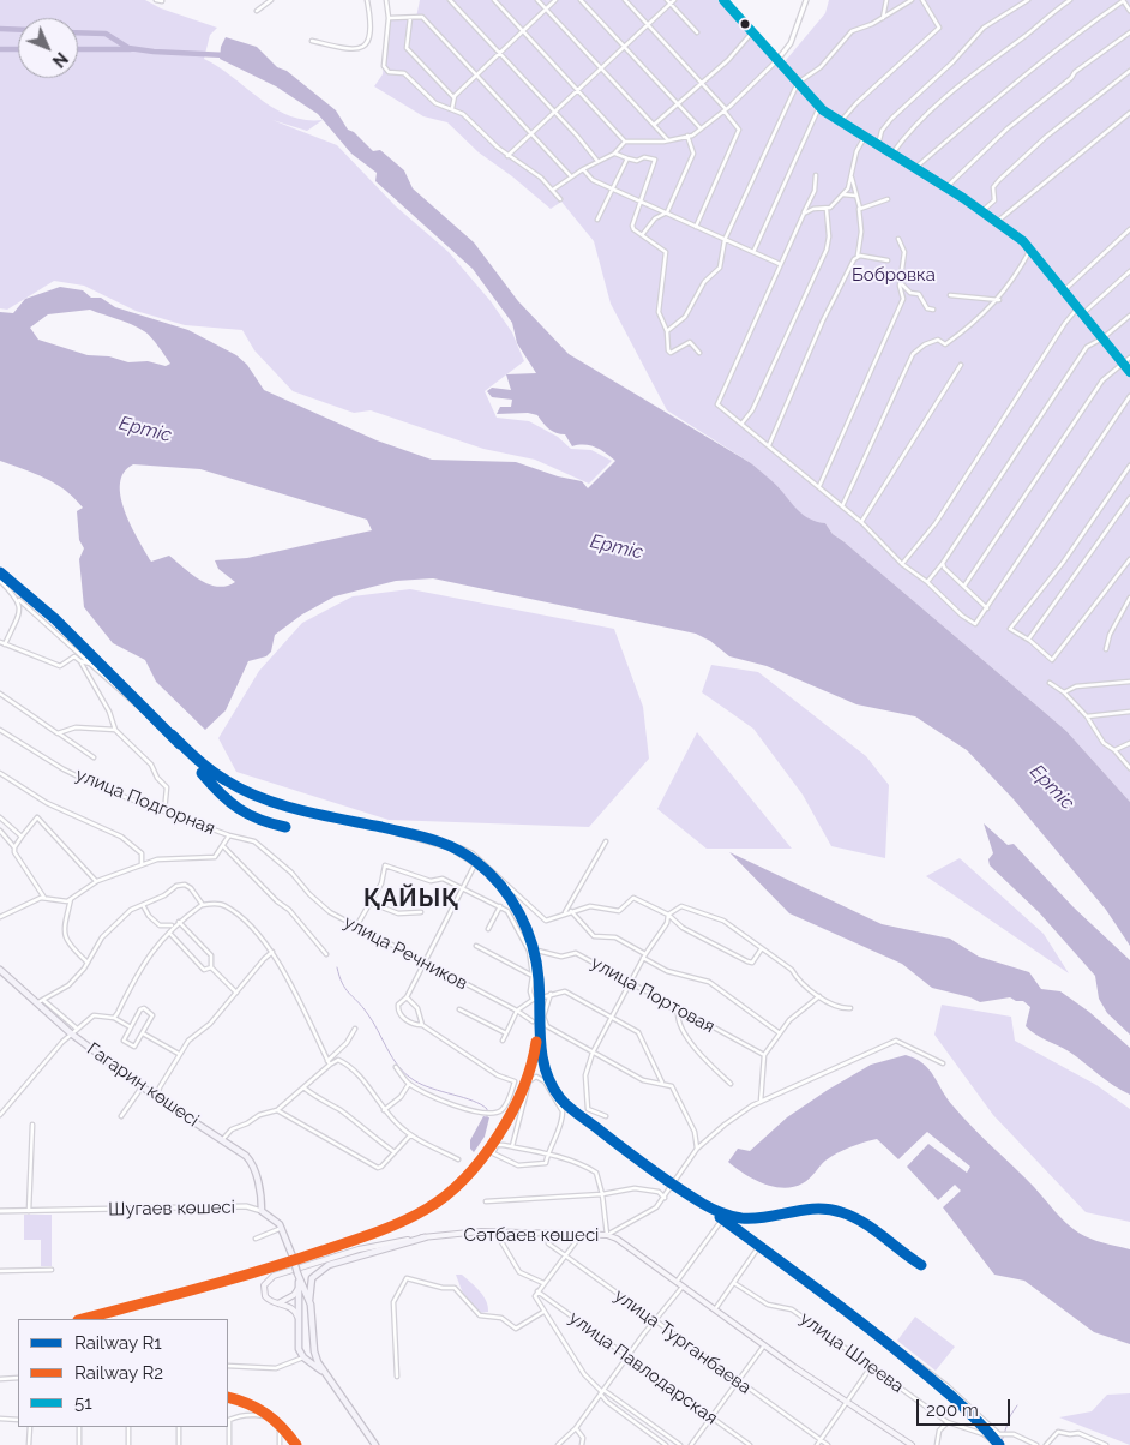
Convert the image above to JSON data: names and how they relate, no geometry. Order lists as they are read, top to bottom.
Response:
{
  "streets": {
    "highway": ["Гагарин көшесі", "Шугаев көшесі"],
    "main road": ["Сәтбаев көшесі"],
    "street": [
      "улица Подгорная",
      "улица Речников",
      "улица Портовая",
      "улица Турганбаева",
      "улица Шлеева",
      "улица Павлодарская"
    ]
  },
  "crossings": [
    ["улица Подгорная", "улица Речников"],
    ["Гагарин көшесі", "Шугаев көшесі"],
    ["Сәтбаев көшесі", "улица Турганбаева"]
  ],
  "districts": ["ҚАЙЫҚ"],
  "water": ["Ертіс"],
  "parks": ["Бобровка"],
  "lines": ["transit line 51", "rail line R1", "rail line R2"],
  "legend": ["Railway R1", "Railway R2", "51"],
  "scale_bar": "200 m",
  "north": "bottom right"
}
